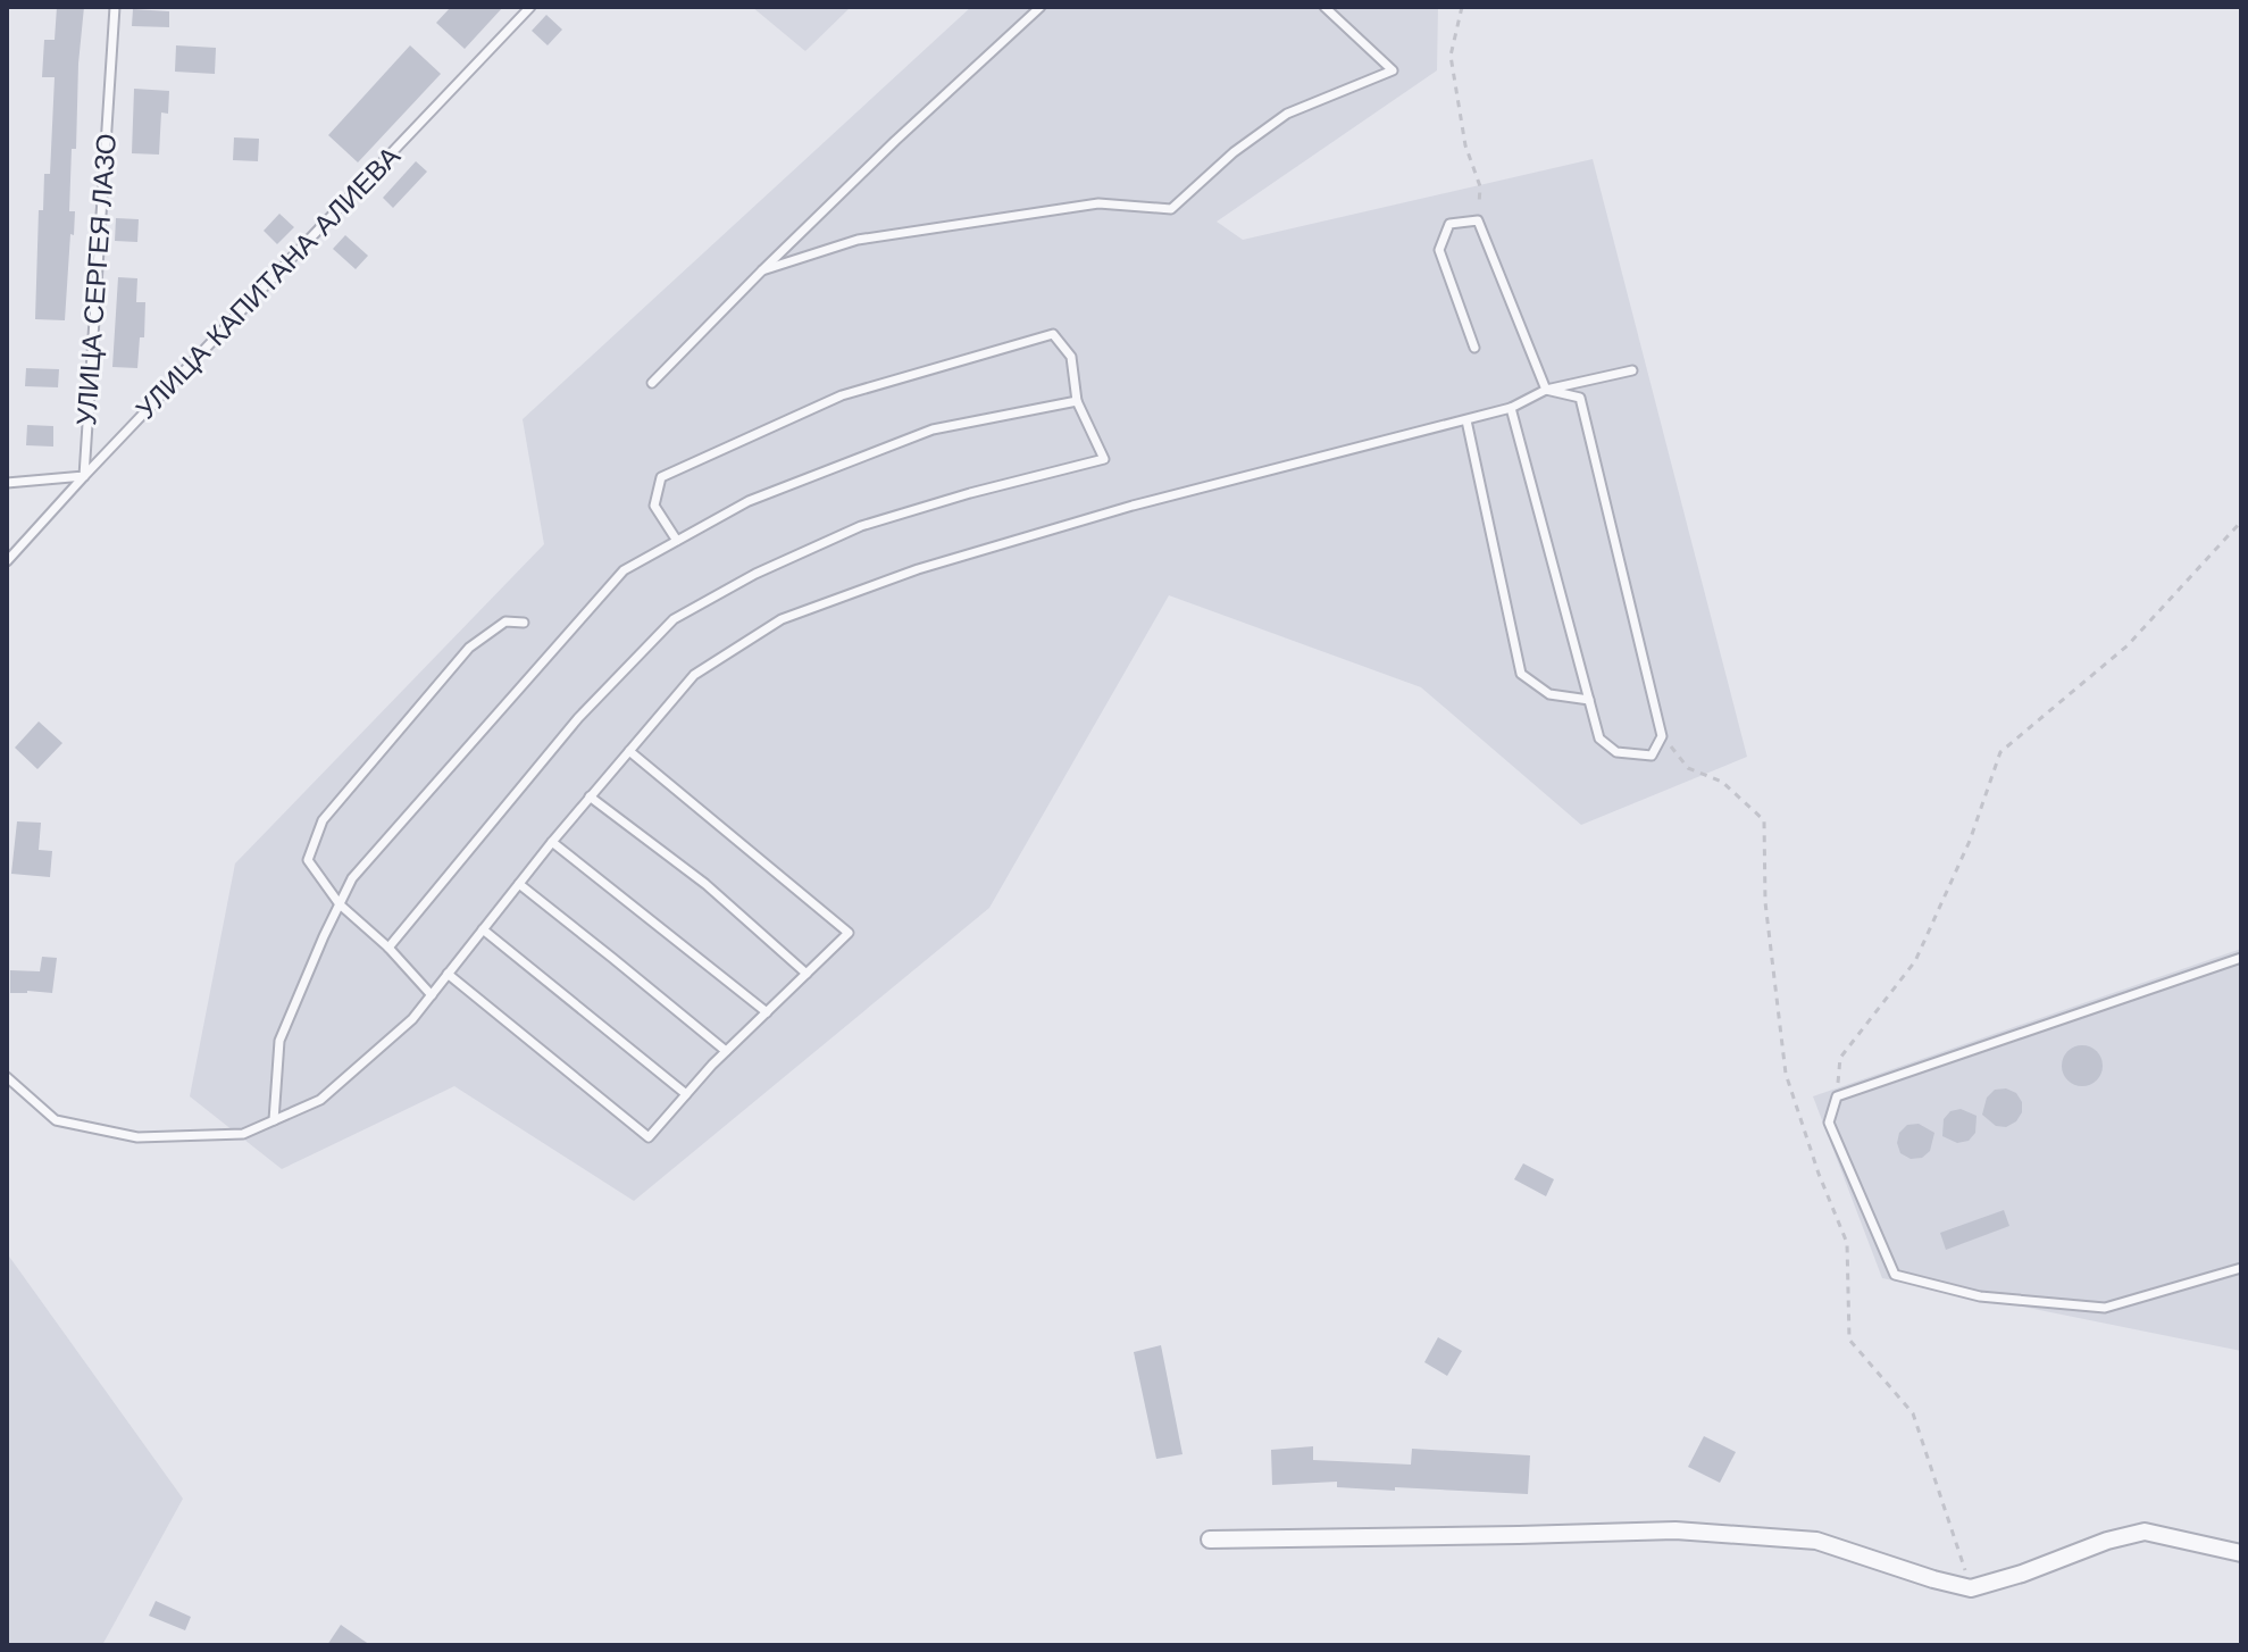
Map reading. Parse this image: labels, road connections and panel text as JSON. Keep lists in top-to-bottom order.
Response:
{
  "streets": {
    "lane": ["УЛИЦА СЕРГЕЯ ЛАЗО", "УЛИЦА КАПИТАНА АЛИЕВА"]
  },
  "crossings": [
    ["УЛИЦА СЕРГЕЯ ЛАЗО", "УЛИЦА КАПИТАНА АЛИЕВА"]
  ]
}
